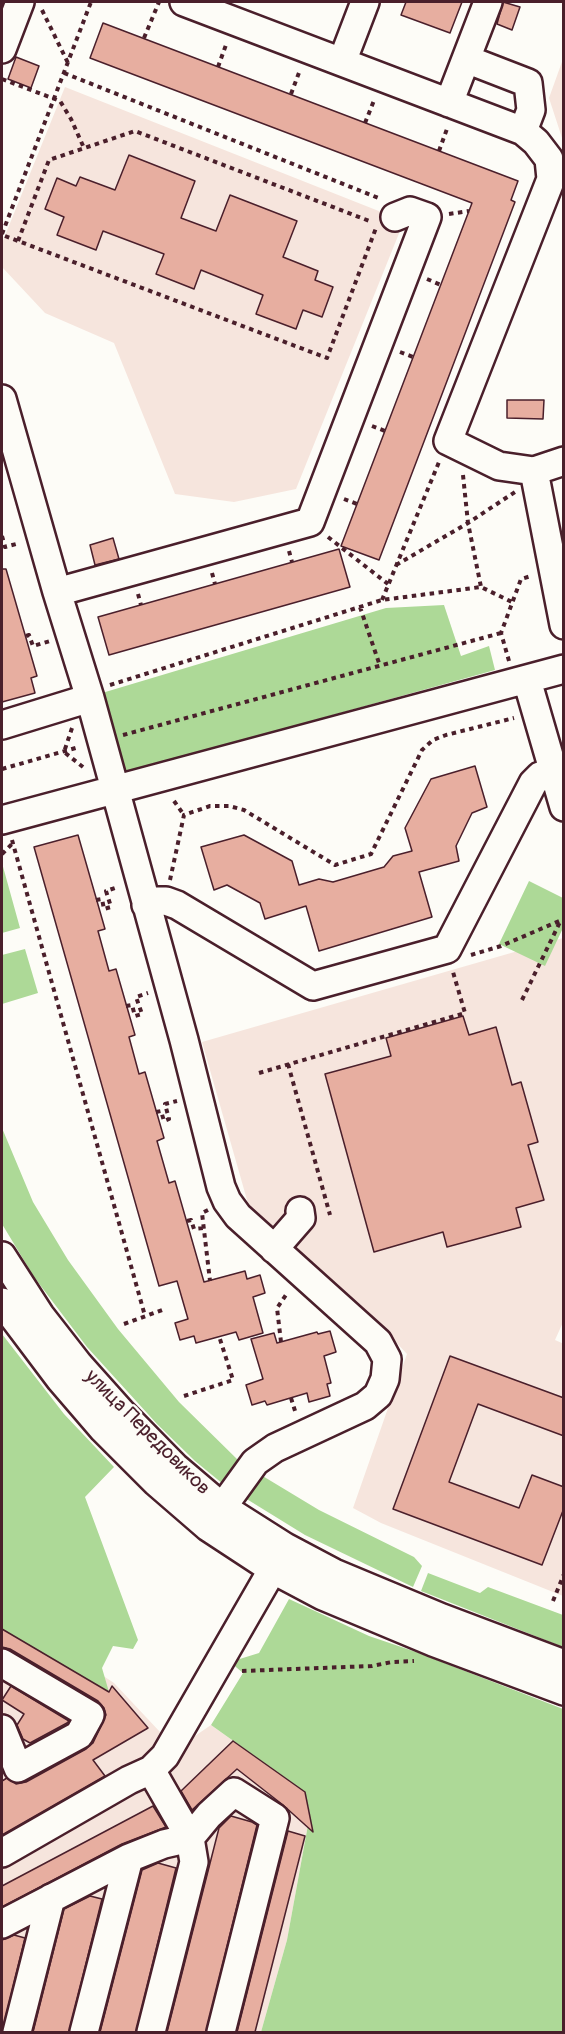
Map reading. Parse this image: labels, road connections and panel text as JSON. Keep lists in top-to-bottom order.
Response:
{
  "streets": {
    "street": ["улица Передовиков"]
  }
}
